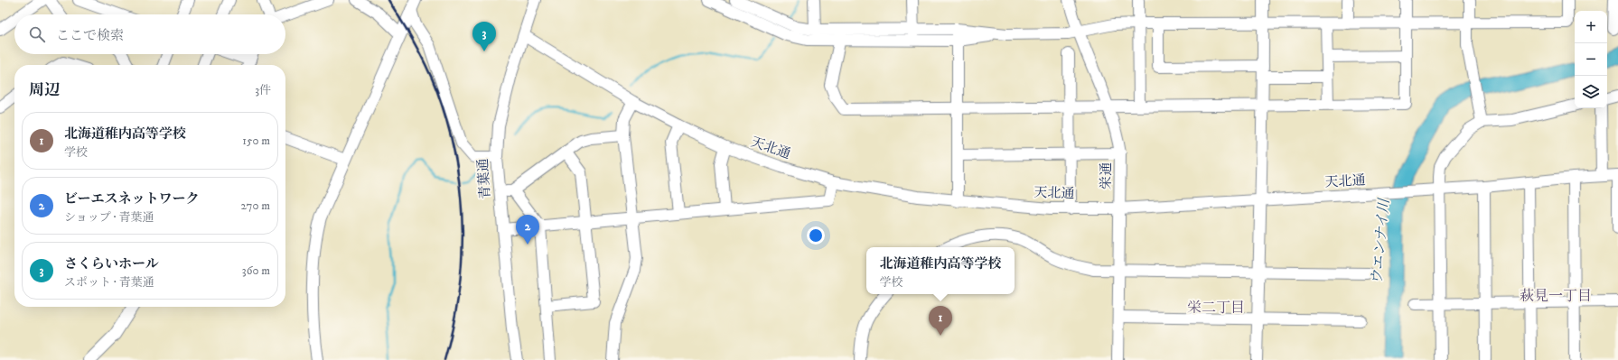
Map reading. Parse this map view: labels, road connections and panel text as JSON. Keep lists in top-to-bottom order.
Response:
{
  "streets": {
    "street": ["天北通", "栄通", "青葉通"]
  },
  "crossings": [
    ["天北通", "栄通"],
    ["天北通", "青葉通"]
  ],
  "districts": ["萩見一丁目", "栄二丁目"],
  "water": ["ウエンナイ川"],
  "page": {
    "map_buttons": ["+", "−"],
    "search": "ここで検索",
    "pins": ["3", "2", "1"],
    "heading": ["周辺", "3件"],
    "list": [
      {
        "mark": "1",
        "name": "北海道稚内高等学校",
        "note": "学校",
        "value": "150 m"
      },
      {
        "mark": "2",
        "name": "ビーエスネットワーク",
        "note": "ショップ · 青葉通",
        "value": "270 m"
      },
      {
        "mark": "3",
        "name": "さくらいホール",
        "note": "スポット · 青葉通",
        "value": "360 m"
      }
    ],
    "popup": ["北海道稚内高等学校", "学校"]
  }
}
